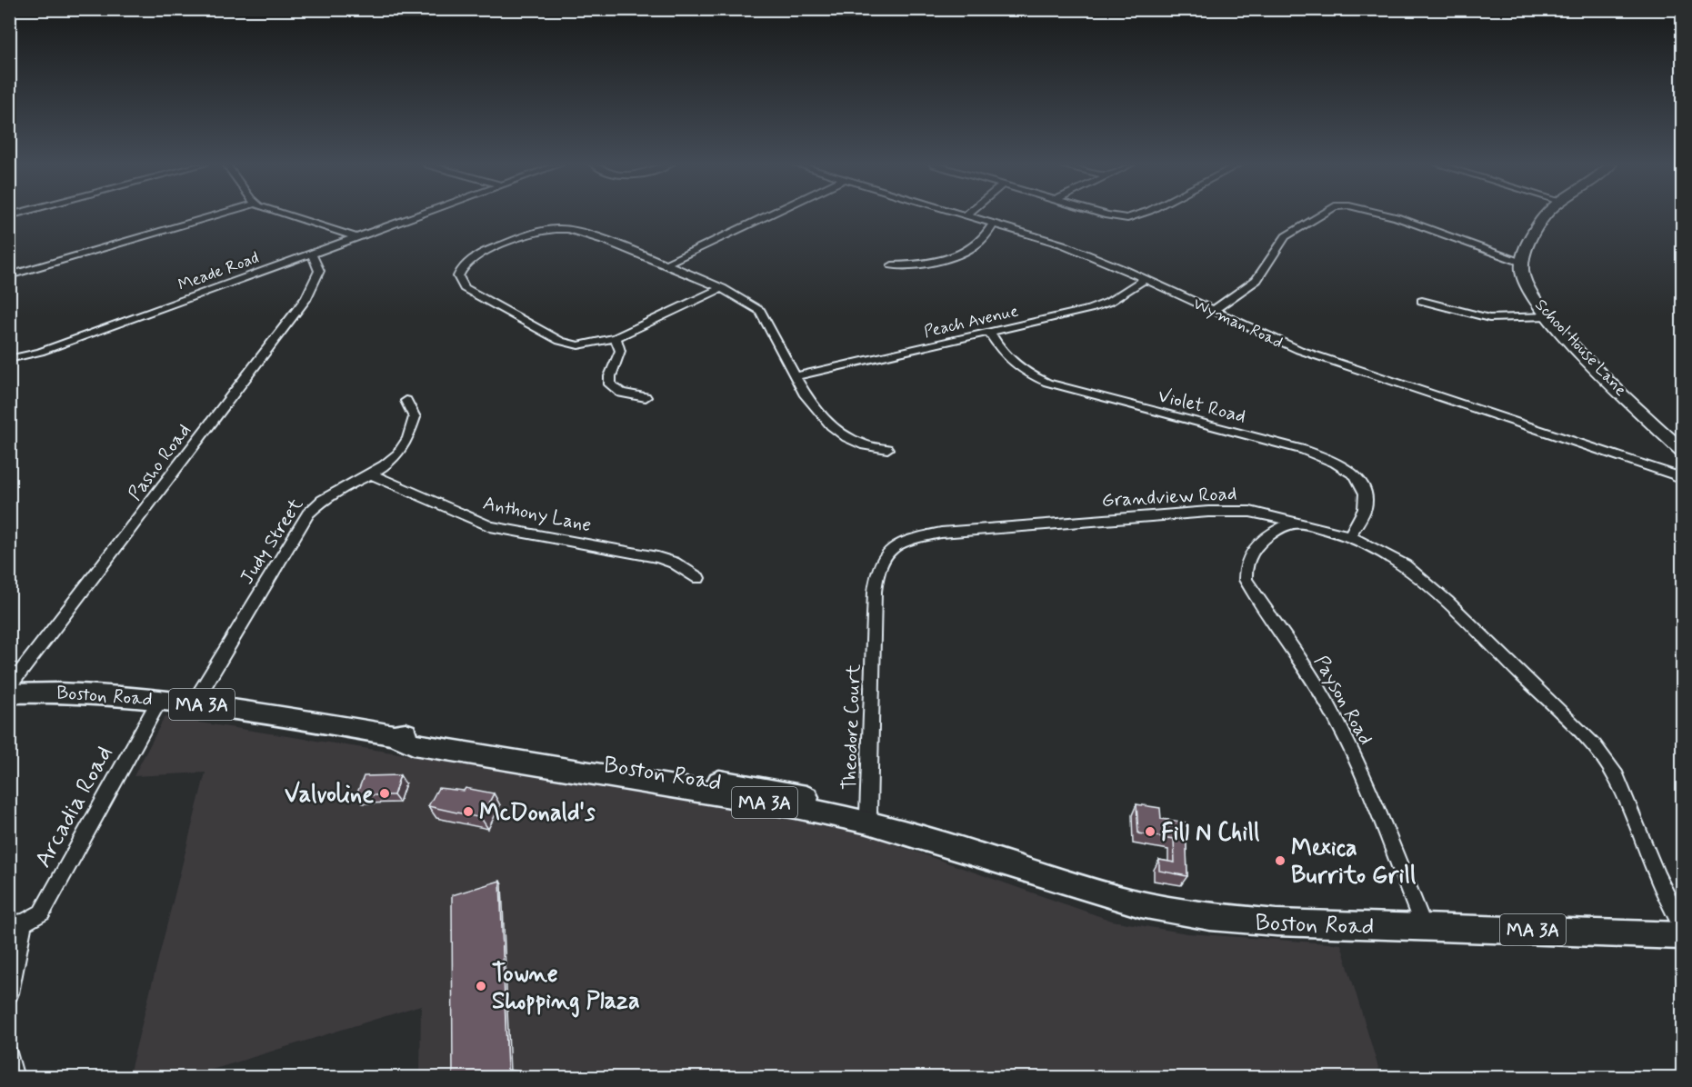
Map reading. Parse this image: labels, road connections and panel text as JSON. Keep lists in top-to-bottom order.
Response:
{
  "streets": {
    "main road": ["Boston Road", "MA 3A"],
    "street": [
      "Meade Road",
      "Peach Avenue",
      "Wyman Road",
      "School House Lane",
      "Violet Road",
      "Pasho Road",
      "Grandview Road",
      "Anthony Lane",
      "Judy Street",
      "Payson Road",
      "Theodore Court",
      "Arcadia Road"
    ]
  },
  "crossings": [
    ["Meade Road", "Pasho Road"],
    ["Peach Avenue", "Wyman Road"],
    ["Peach Avenue", "Violet Road"],
    ["Violet Road", "Grandview Road"],
    ["Grandview Road", "Payson Road"],
    ["Grandview Road", "Theodore Court"],
    ["Anthony Lane", "Judy Street"],
    ["Judy Street", "Boston Road"],
    ["Boston Road", "Payson Road"],
    ["Boston Road", "Theodore Court"],
    ["Boston Road", "Arcadia Road"]
  ],
  "places": [
    "Valvoline",
    "McDonald's",
    "Fill N Chill",
    "Mexica Burrito Grill",
    "Towne Shopping Plaza"
  ]
}
